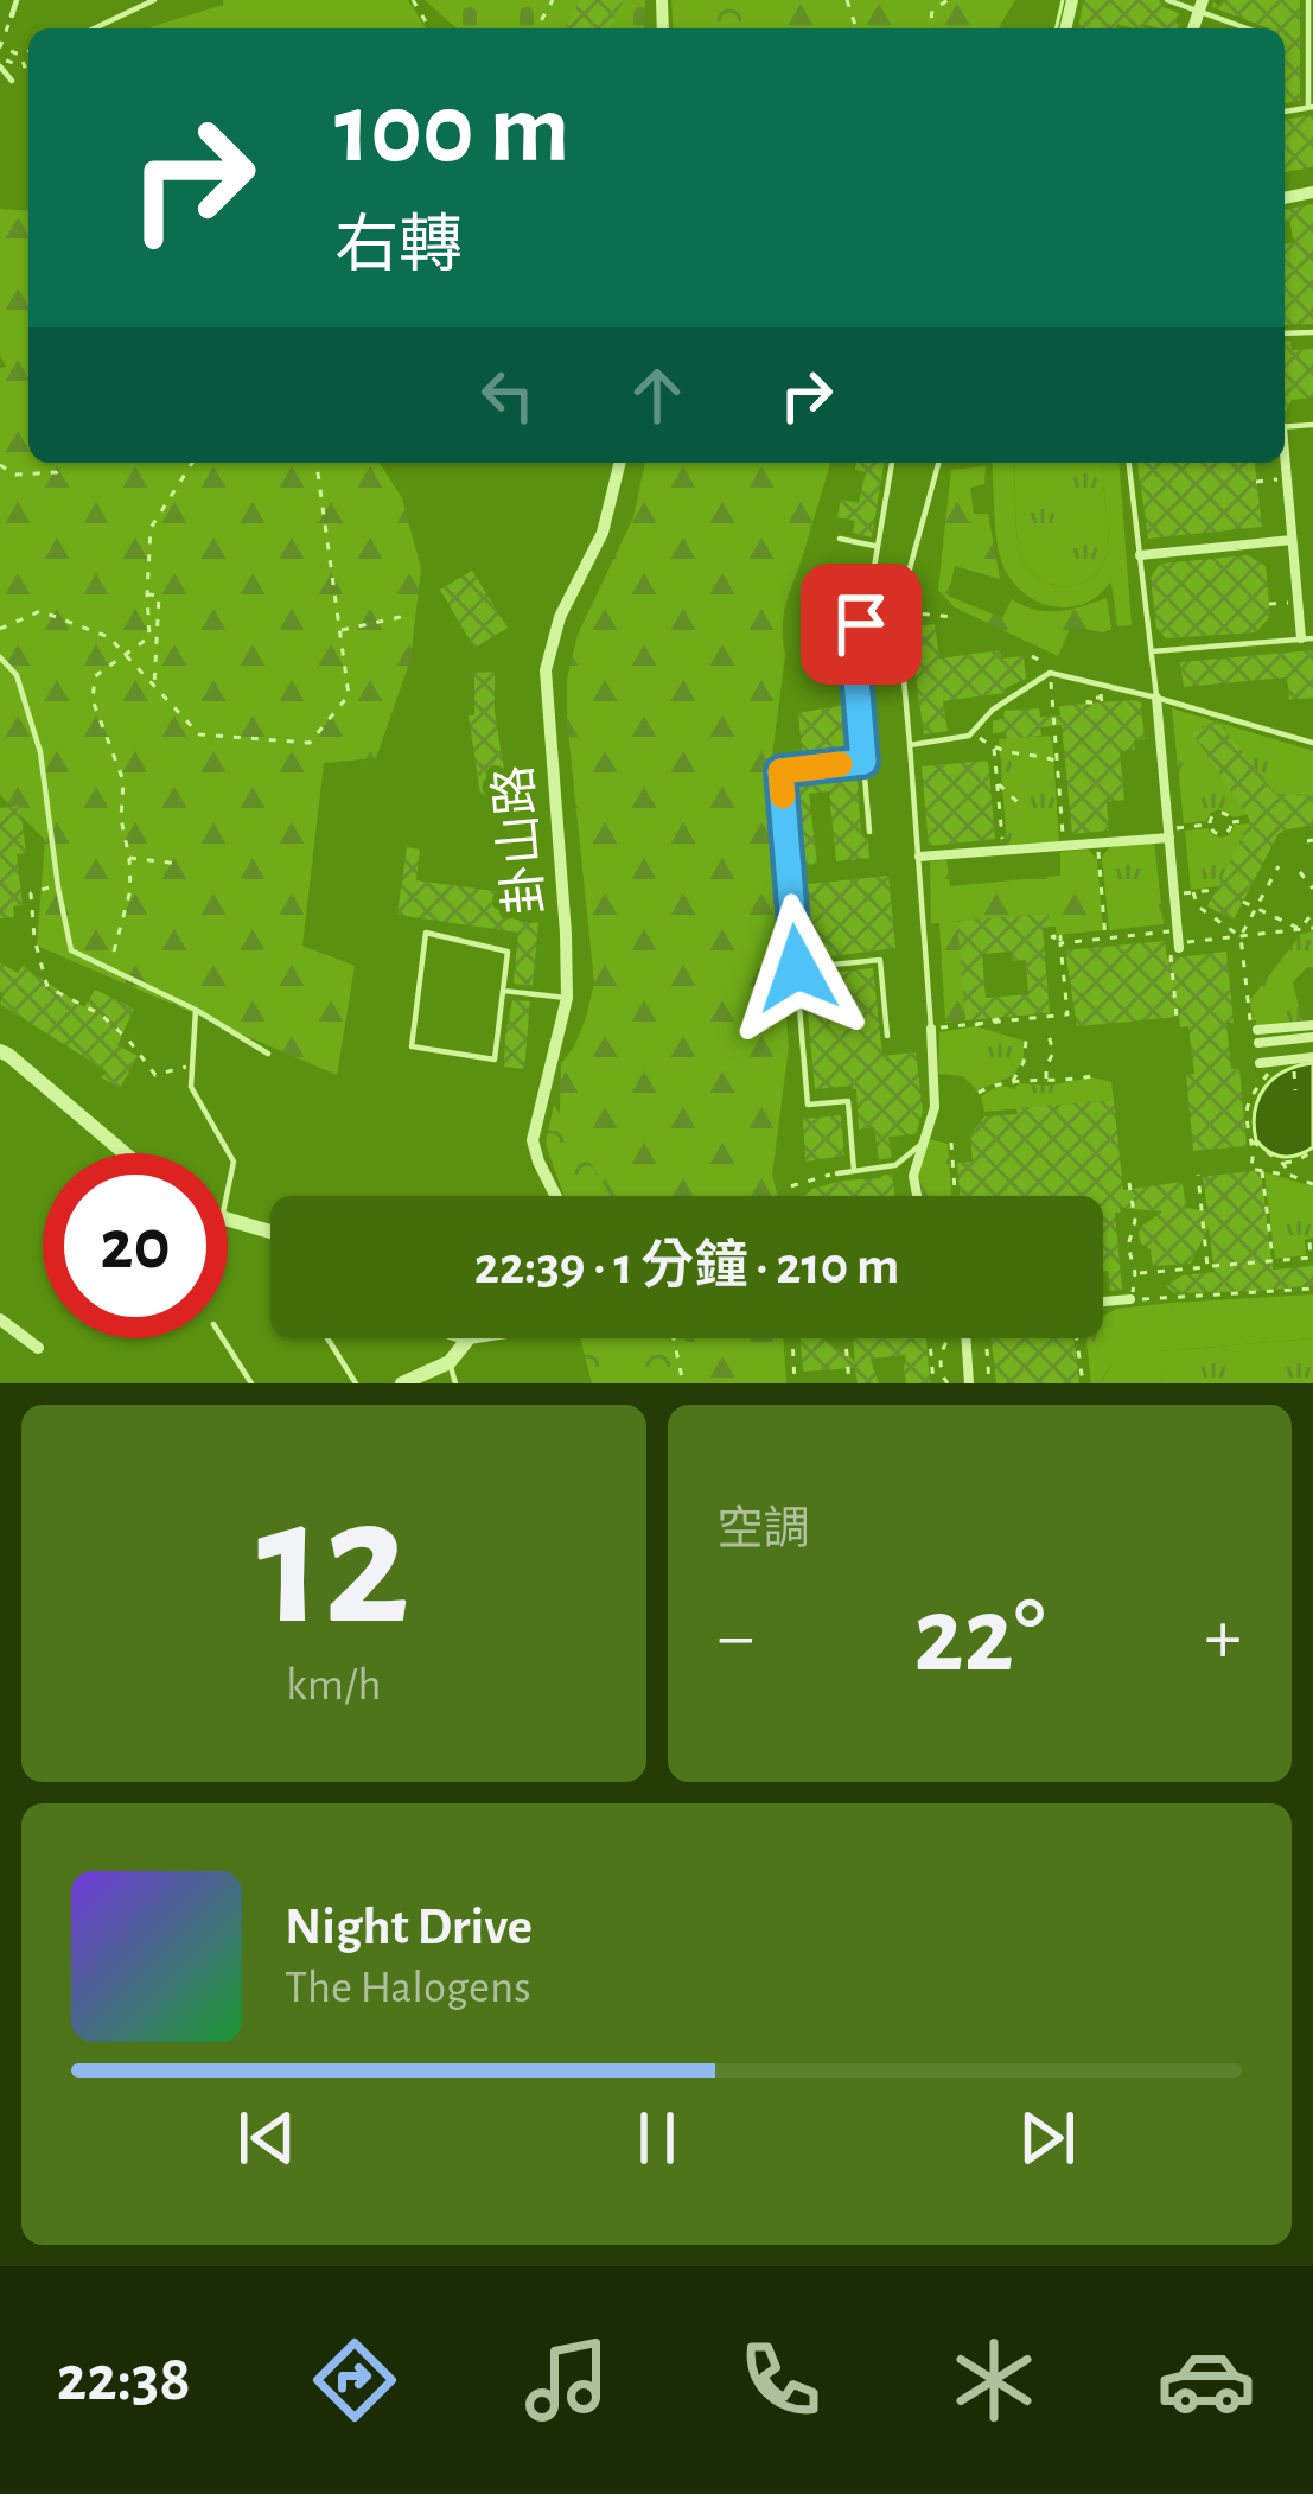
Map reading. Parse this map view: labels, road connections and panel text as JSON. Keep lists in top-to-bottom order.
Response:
{
  "streets": {
    "street": ["卦山路"]
  },
  "page": {
    "turn": ["100 m", "右轉"],
    "limit": "20",
    "trip": "22:39 · 1 分鐘 · 210 m",
    "tile": [
      ["12", "km/h"],
      "空調"
    ],
    "heat": ["−", "22°", "+"],
    "song": ["Night Drive", "The Halogens"],
    "tabs": "22:38"
  }
}
